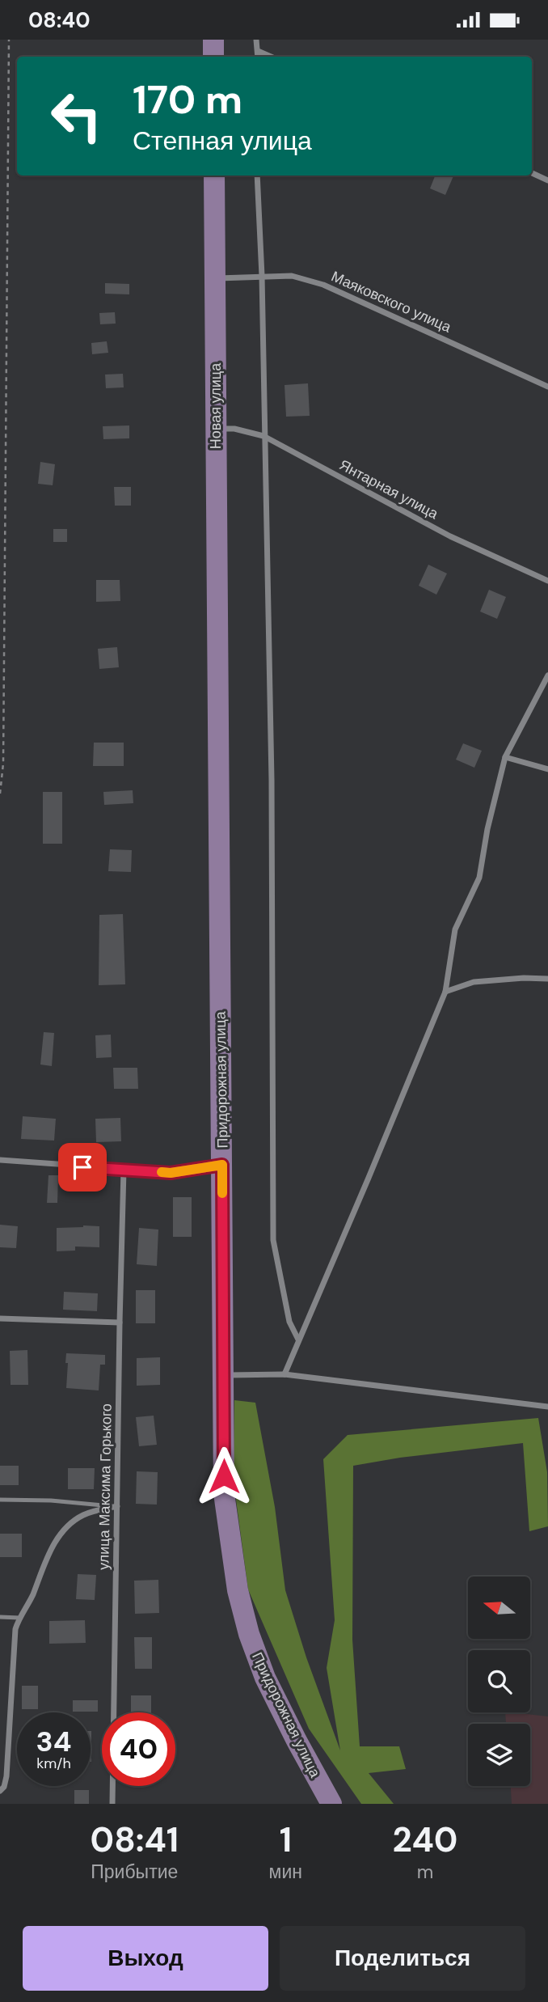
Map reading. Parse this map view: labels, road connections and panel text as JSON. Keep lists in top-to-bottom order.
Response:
{
  "streets": {
    "street": [
      "Маяковского улица",
      "Новая улица",
      "Янтарная улица",
      "Придорожная улица",
      "улица Максима Горького"
    ]
  },
  "crossings": [
    ["Маяковского улица", "Новая улица"],
    ["Новая улица", "Янтарная улица"],
    ["Новая улица", "Придорожная улица"]
  ],
  "north": "left",
  "page": {
    "status": "08:40",
    "turn": ["170 m", "Степная улица"],
    "speed": "34 km/h",
    "limit": "40",
    "eta": [
      "08:41",
      "Прибытие",
      "1",
      "мин",
      "240",
      "m"
    ],
    "buttons": ["Выход", "Поделиться"]
  }
}
